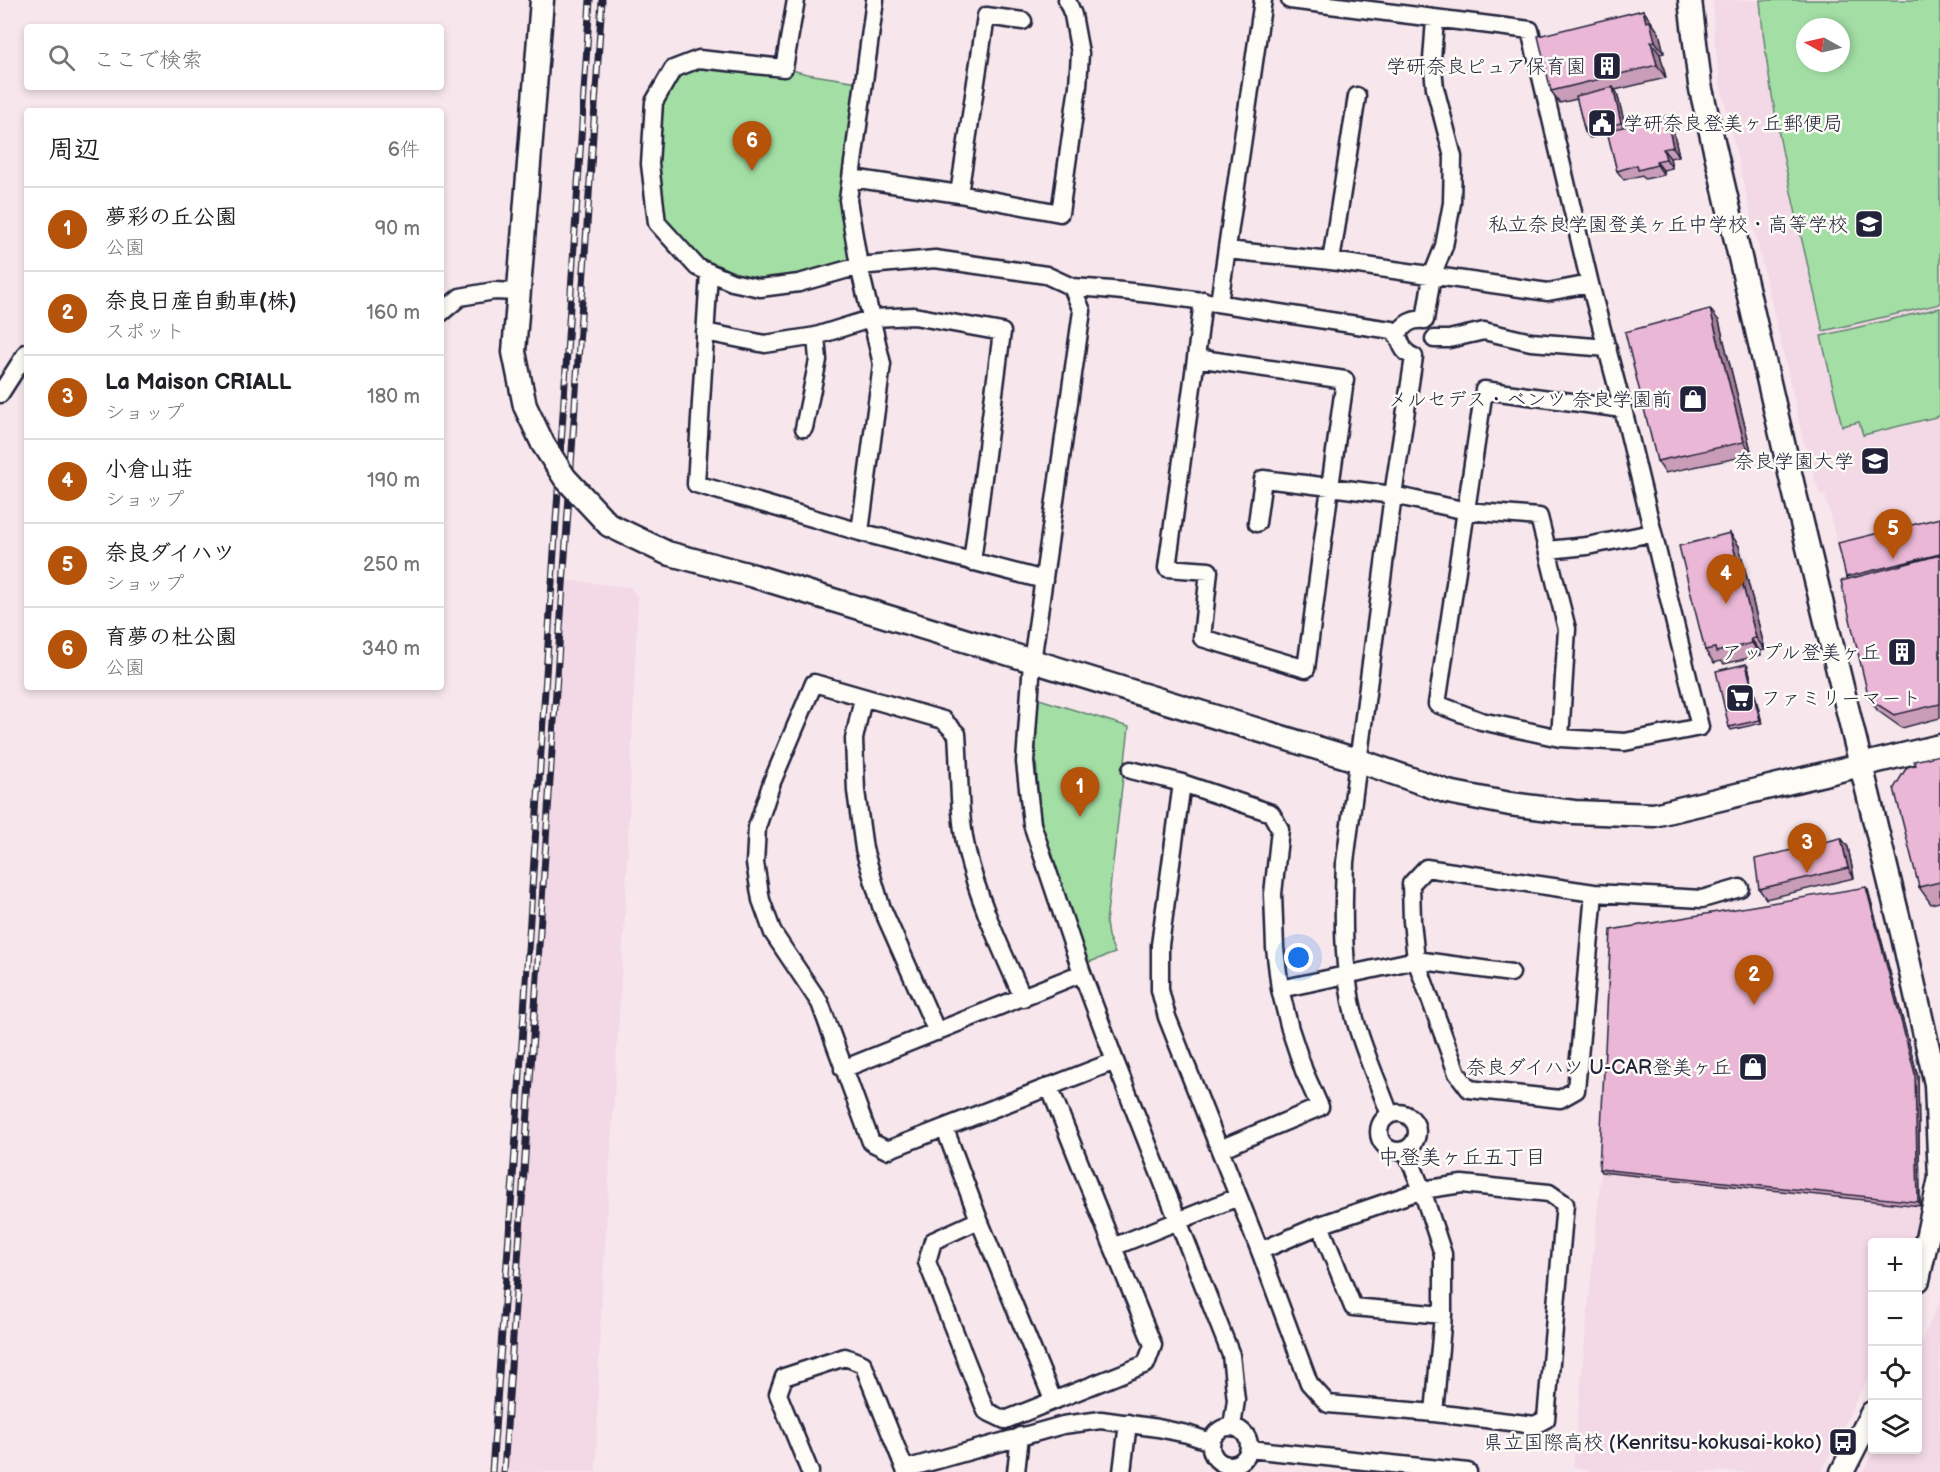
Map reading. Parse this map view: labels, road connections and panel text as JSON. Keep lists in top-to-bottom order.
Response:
{
  "districts": ["中登美ヶ丘五丁目"],
  "places": {
    "building": ["学研奈良ピュア保育園", "アップル登美ヶ丘"],
    "public building": ["学研奈良登美ヶ丘郵便局"],
    "school or university": ["私立奈良学園登美ヶ丘中学校・高等学校", "奈良学園大学"],
    "shop": ["メルセデス・ベンツ 奈良学園前", "奈良ダイハツ U-CAR登美ヶ丘"],
    "supermarket": ["ファミリーマート"],
    "bus stop": ["県立国際高校 (Kenritsu-kokusai-koko)"]
  },
  "north": "left",
  "page": {
    "search": "ここで検索",
    "heading": ["周辺", "6件"],
    "pins": [
      "6",
      "5",
      "4",
      "1",
      "3",
      "2"
    ],
    "list": [
      {
        "mark": "1",
        "name": "夢彩の丘公園",
        "note": "公園",
        "value": "90 m"
      },
      {
        "mark": "2",
        "name": "奈良日産自動車(株)",
        "note": "スポット",
        "value": "160 m"
      },
      {
        "mark": "3",
        "name": "La Maison CRIALL",
        "note": "ショップ",
        "value": "180 m"
      },
      {
        "mark": "4",
        "name": "小倉山荘",
        "note": "ショップ",
        "value": "190 m"
      },
      {
        "mark": "5",
        "name": "奈良ダイハツ",
        "note": "ショップ",
        "value": "250 m"
      },
      {
        "mark": "6",
        "name": "育夢の杜公園",
        "note": "公園",
        "value": "340 m"
      }
    ],
    "map_buttons": ["+", "−"]
  }
}
